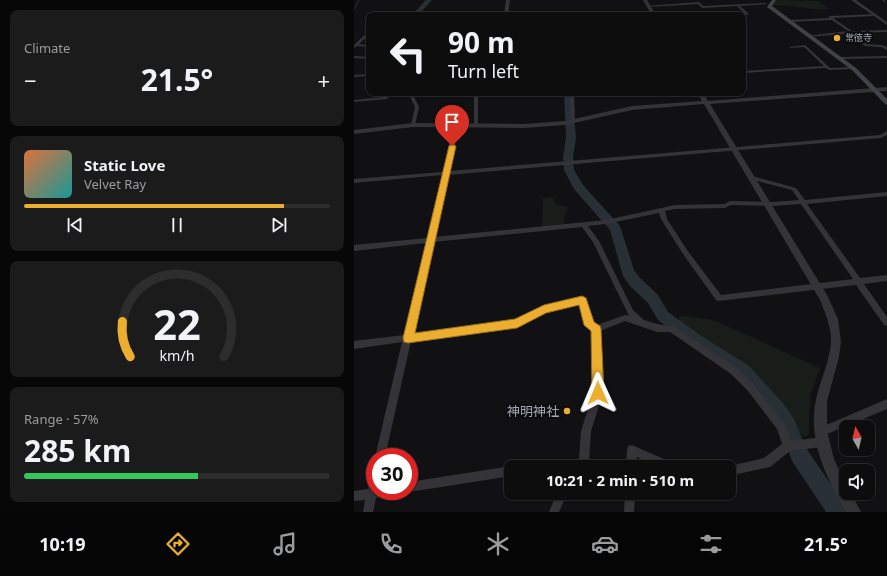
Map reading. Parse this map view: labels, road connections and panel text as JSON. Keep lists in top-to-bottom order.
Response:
{
  "places": ["常徳寺", "神明神社"],
  "north": "top",
  "page": {
    "tile": [
      "Climate",
      ["Range · 57%", "285 km"]
    ],
    "turn": ["90 m", "Turn left"],
    "heat": ["−", "21.5°", "+"],
    "song": ["Static Love", "Velvet Ray"],
    "limit": "30",
    "trip": "10:21 · 2 min · 510 m",
    "tabs": ["10:19", "21.5°"],
    "gauge": ["22", "km/h"]
  }
}
